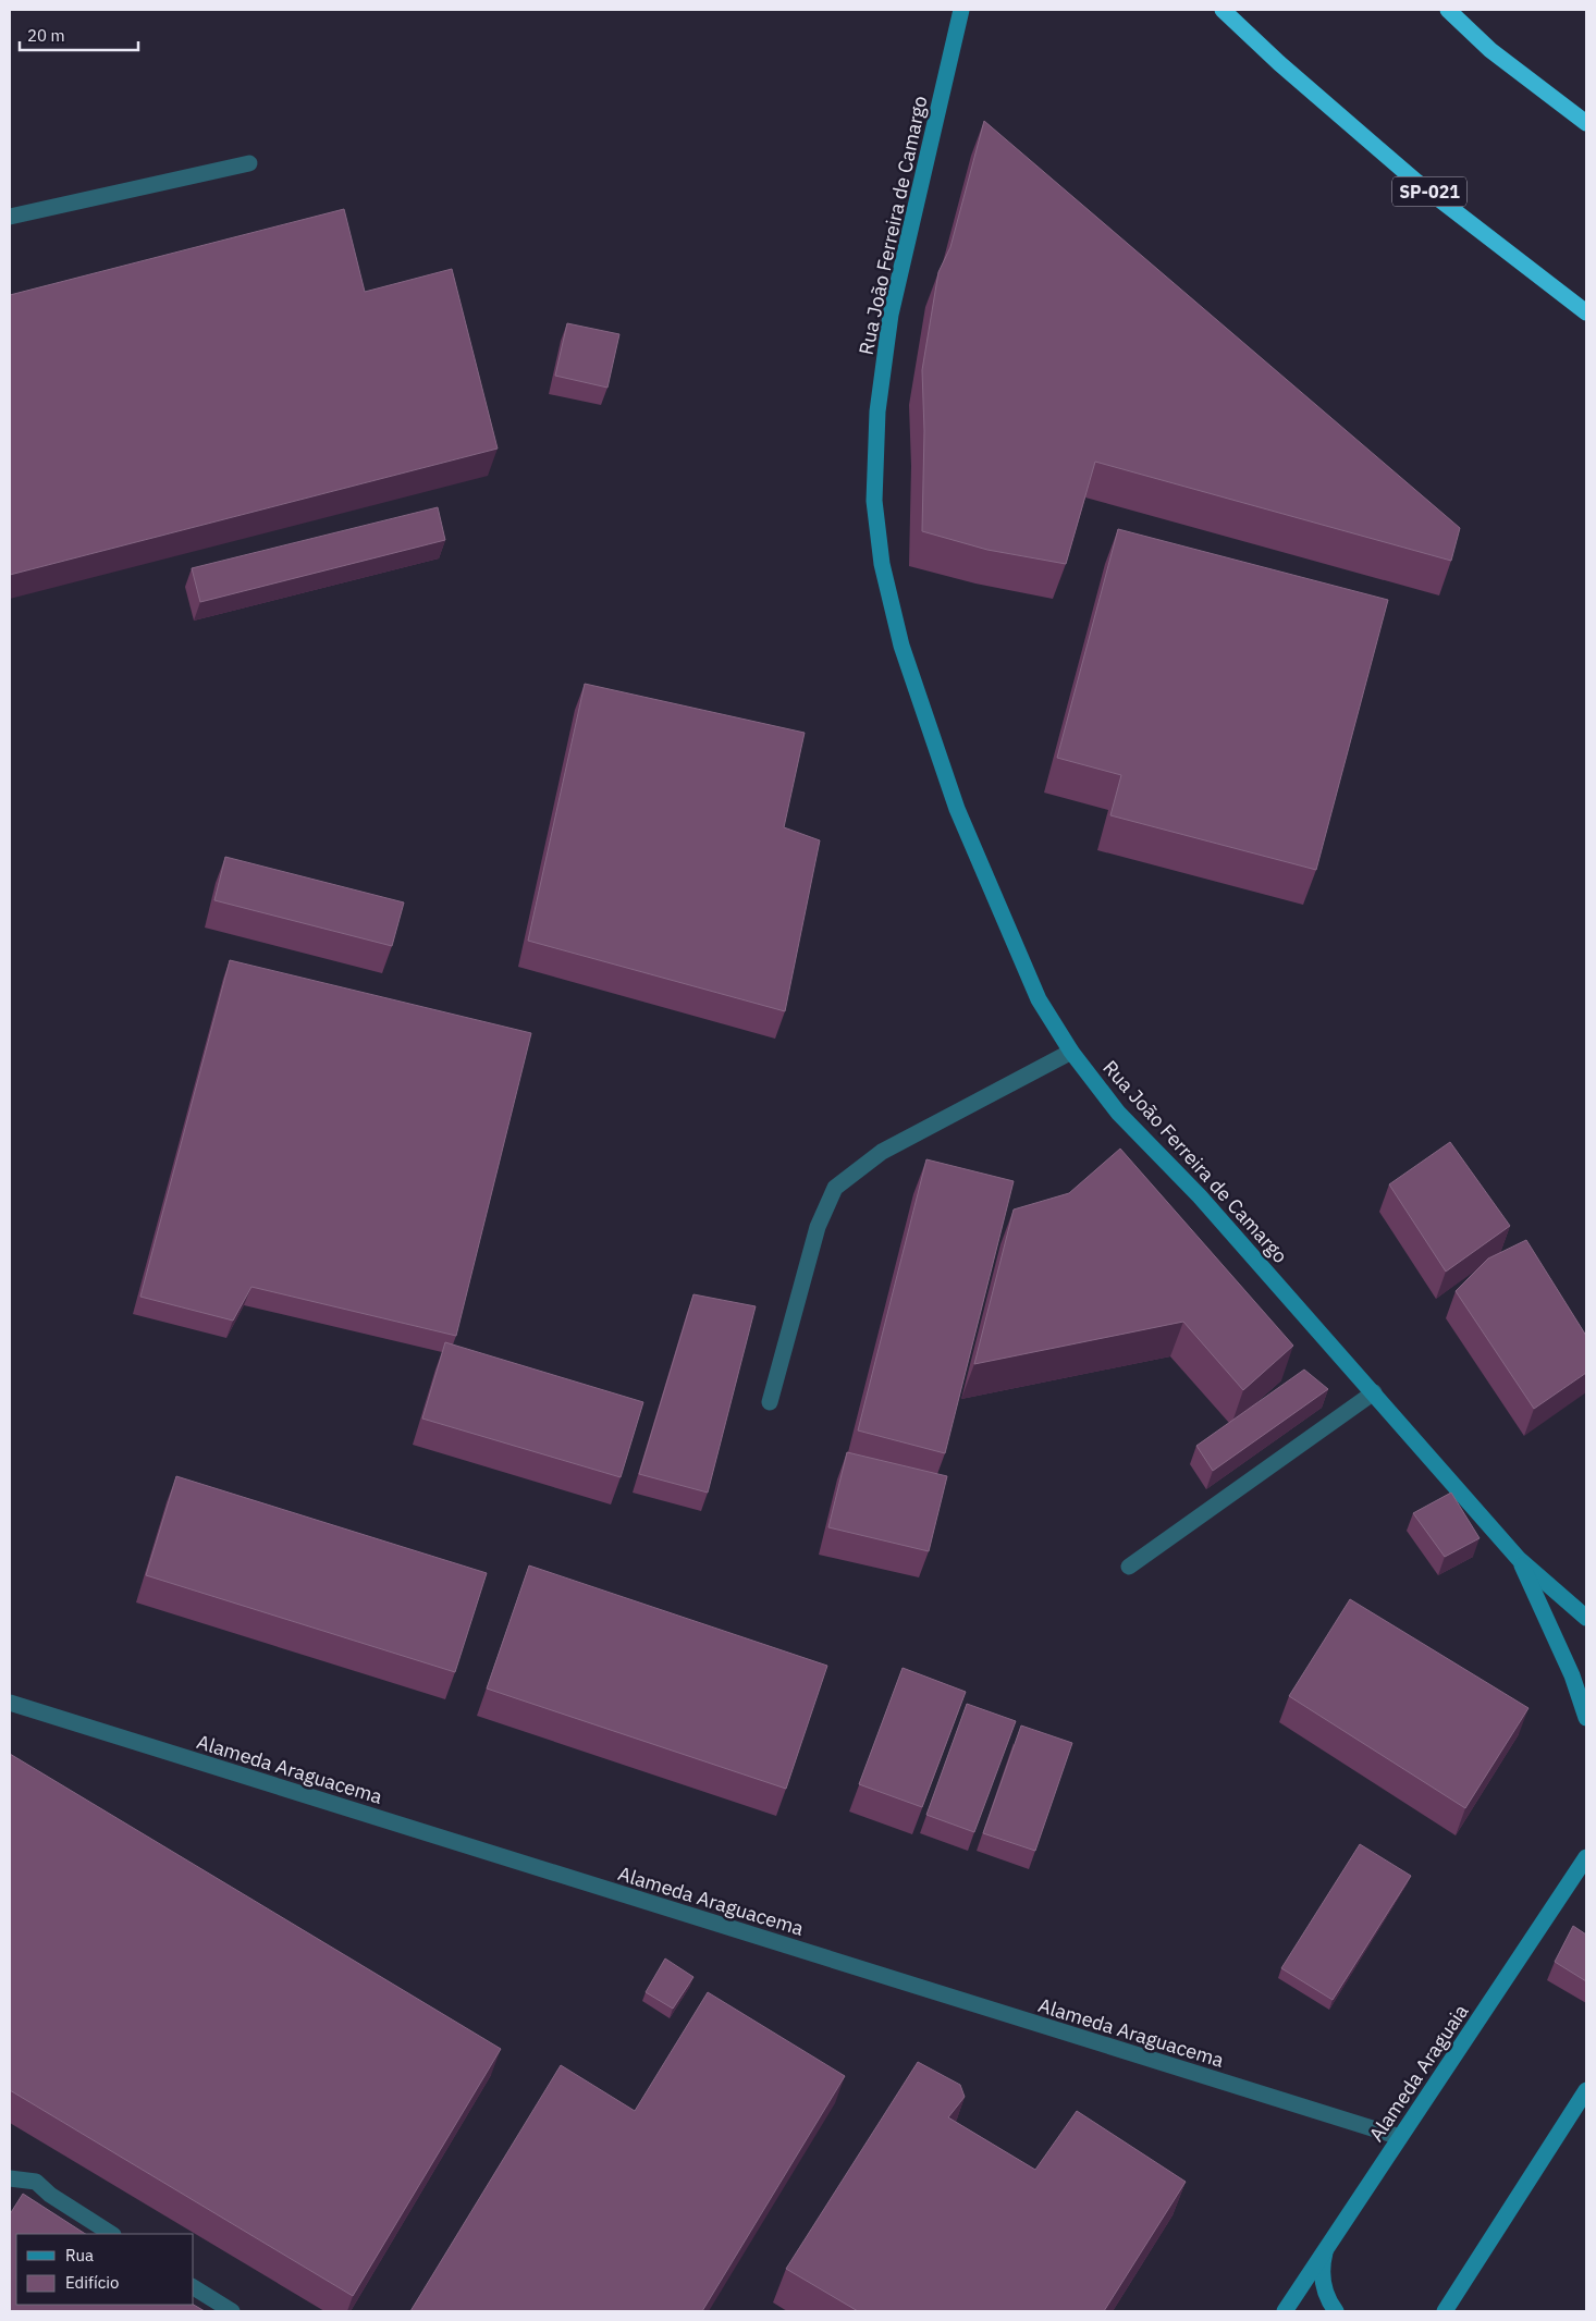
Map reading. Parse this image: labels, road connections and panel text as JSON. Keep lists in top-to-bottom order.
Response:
{
  "streets": {
    "highway": ["SP-021"],
    "street": ["Rua João Ferreira de Camargo", "Alameda Araguacema", "Alameda Araguaia"]
  },
  "crossings": [
    ["Alameda Araguacema", "Alameda Araguaia"]
  ],
  "legend": ["Rua", "Edifício"],
  "scale_bar": "20 m"
}
